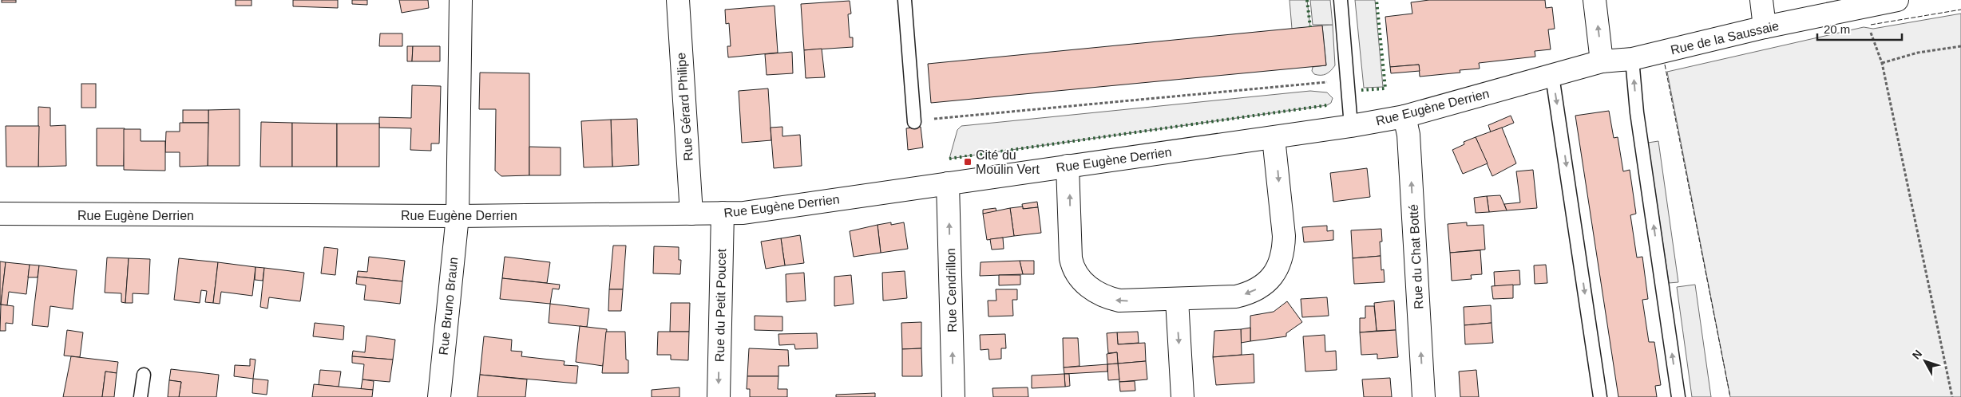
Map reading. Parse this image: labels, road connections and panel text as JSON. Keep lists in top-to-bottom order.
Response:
{
  "streets": {
    "street": [
      "Rue de la Saussaie",
      "Rue Gérard Philipe",
      "Rue Eugène Derrien",
      "Rue du Chat Botté",
      "Rue Cendrillon",
      "Rue du Petit Poucet",
      "Rue Bruno Braun"
    ]
  },
  "crossings": [
    ["Rue de la Saussaie", "Rue Eugène Derrien"],
    ["Rue Gérard Philipe", "Rue Eugène Derrien"],
    ["Rue Eugène Derrien", "Rue du Chat Botté"],
    ["Rue Eugène Derrien", "Rue Cendrillon"],
    ["Rue Eugène Derrien", "Rue du Petit Poucet"],
    ["Rue Eugène Derrien", "Rue Bruno Braun"]
  ],
  "one_way": ["Rue du Chat Botté", "Rue Cendrillon", "Rue du Petit Poucet"],
  "places": {
    "transit": ["Cité du Moulin Vert"]
  },
  "scale_bar": "20 m",
  "north": "top left"
}
